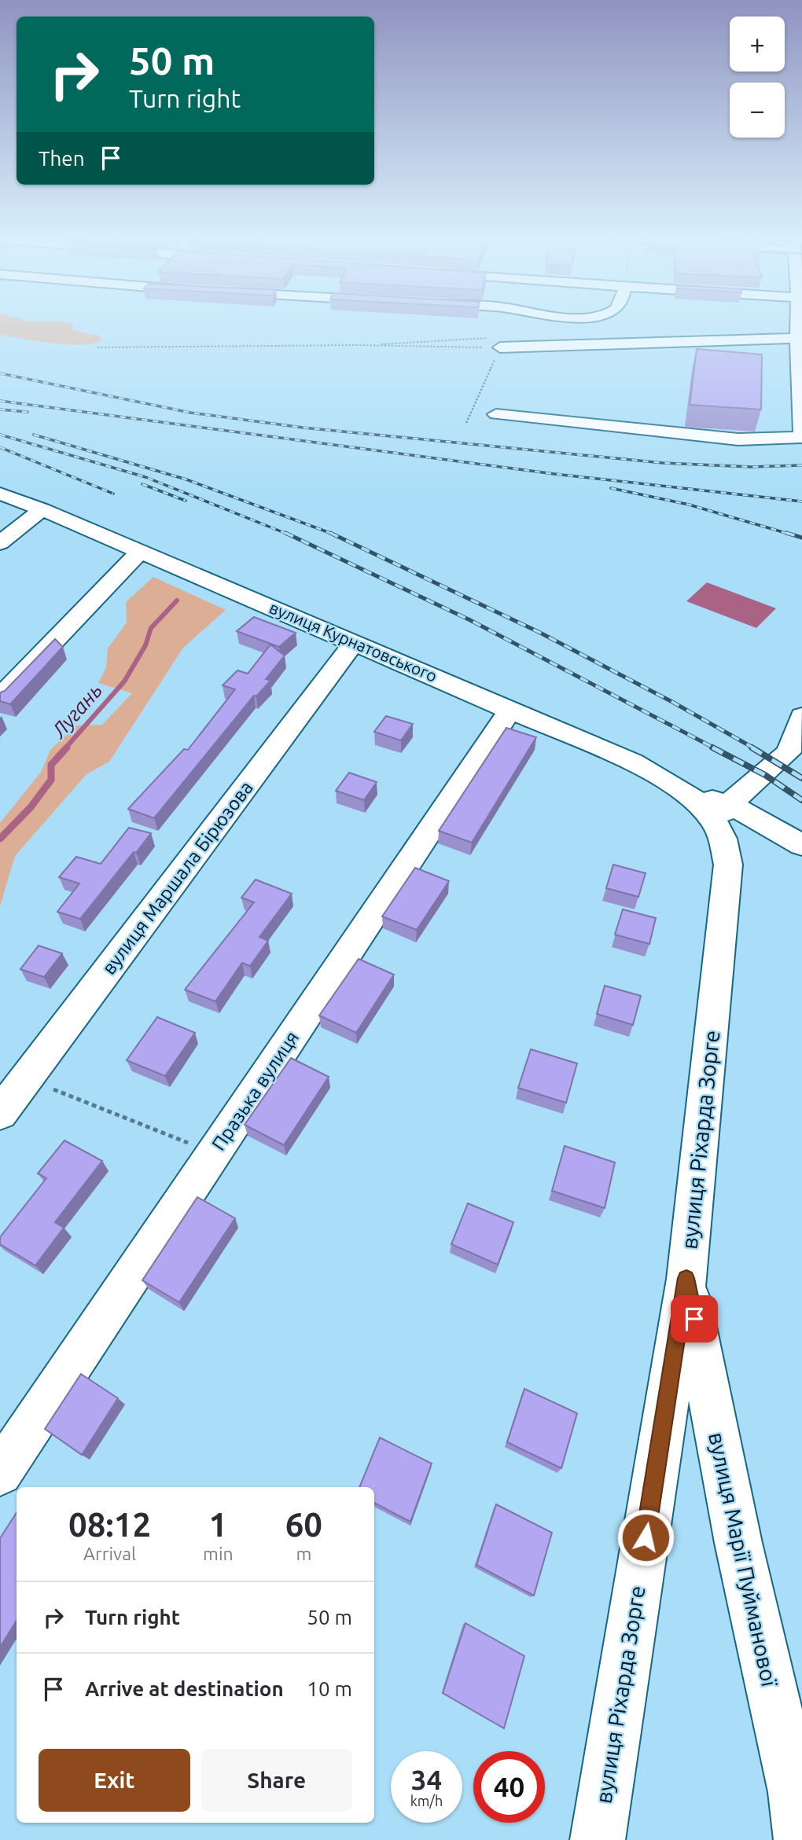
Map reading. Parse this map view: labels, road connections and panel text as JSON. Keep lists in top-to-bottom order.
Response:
{
  "streets": {
    "street": [
      "вулиця Курнатовського",
      "вулиця Маршала Бірюзова",
      "Празька вулиця",
      "вулиця Ріхарда Зорге",
      "вулиця Марії Пуйманової"
    ]
  },
  "crossings": [
    ["вулиця Курнатовського", "вулиця Маршала Бірюзова"],
    ["вулиця Курнатовського", "Празька вулиця"],
    ["вулиця Курнатовського", "вулиця Ріхарда Зорге"],
    ["вулиця Ріхарда Зорге", "вулиця Марії Пуйманової"]
  ],
  "water": ["Лугань"],
  "page": {
    "map_buttons": ["+", "−"],
    "turn": ["50 m", "Turn right"],
    "then": "Then",
    "eta": [
      "08:12",
      "Arrival",
      "1",
      "min",
      "60",
      "m"
    ],
    "list": [
      {
        "name": "Turn right",
        "value": "50 m"
      },
      {
        "name": "Arrive at destination",
        "value": "10 m"
      }
    ],
    "buttons": ["Exit", "Share"],
    "speed": "34 km/h",
    "limit": "40"
  }
}
